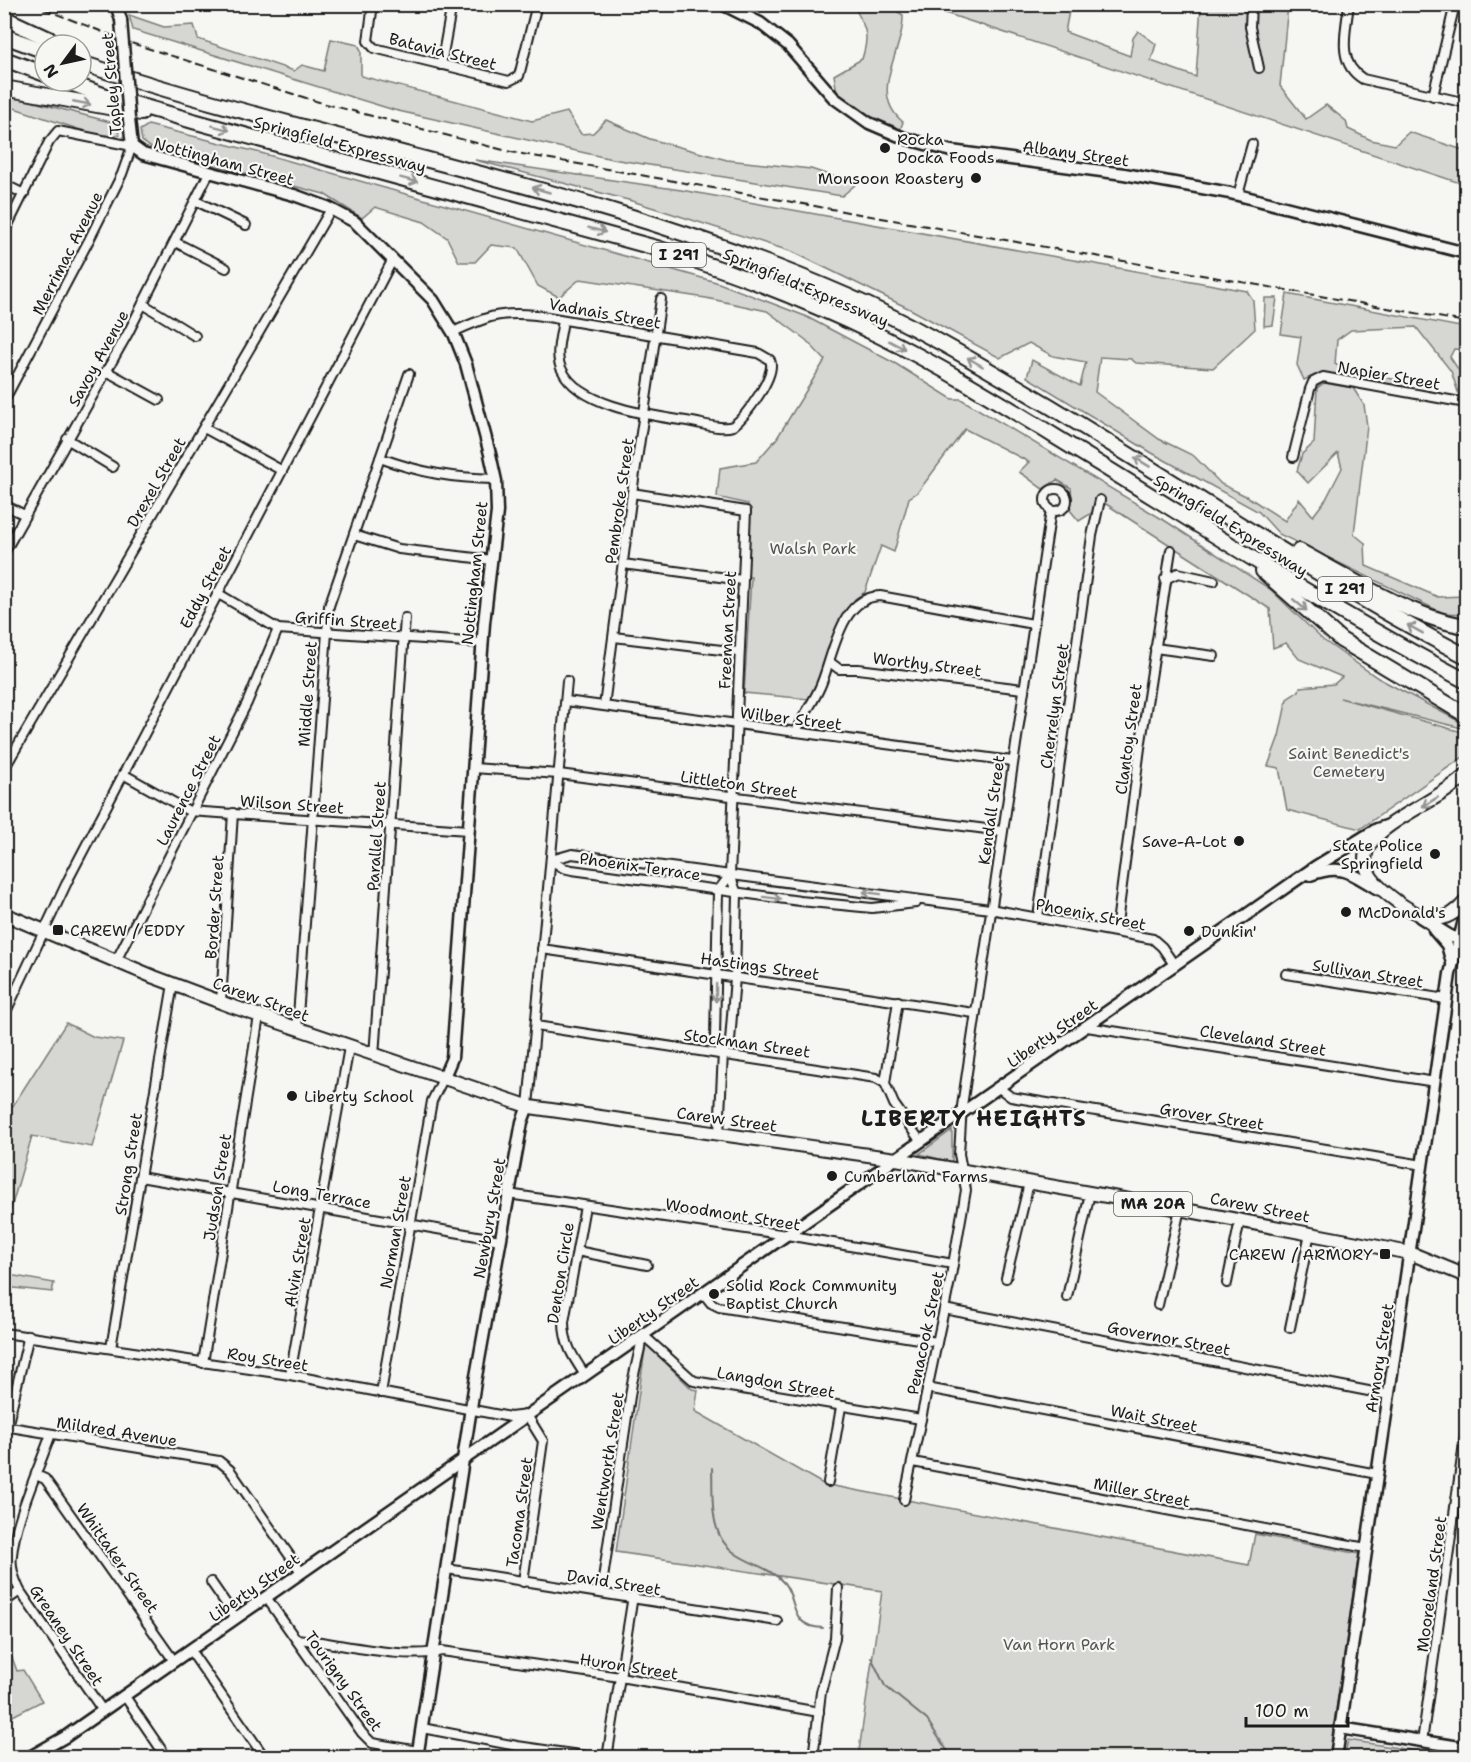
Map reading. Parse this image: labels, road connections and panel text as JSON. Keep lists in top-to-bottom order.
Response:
{
  "streets": {
    "highway": ["Springfield Expressway", "I 291"],
    "main road": [
      "Tapley Street",
      "Albany Street",
      "Nottingham Street",
      "Carew Street",
      "Liberty Street",
      "MA 20A",
      "Newbury Street",
      "Armory Street"
    ],
    "street": [
      "Batavia Street",
      "Merrimac Avenue",
      "Vadnais Street",
      "Savoy Avenue",
      "Napier Street",
      "Drexel Street",
      "Pembroke Street",
      "Eddy Street",
      "Griffin Street",
      "Freeman Street",
      "Worthy Street",
      "Middle Street",
      "Cherrelyn Street",
      "Wilber Street",
      "Clantoy Street",
      "Littleton Street",
      "Laurence Street",
      "Wilson Street",
      "Kendall Street",
      "Parallel Street",
      "Phoenix Terrace",
      "Border Street",
      "Phoenix Street",
      "Hastings Street",
      "Sullivan Street",
      "Cleveland Street",
      "Stockman Street",
      "Grover Street",
      "Strong Street",
      "Judson Street",
      "Long Terrace",
      "Woodmont Street",
      "Norman Street",
      "Alvin Street",
      "Denton Circle",
      "Penacook Street",
      "Governor Street",
      "Roy Street",
      "Langdon Street",
      "Wait Street",
      "Mildred Avenue",
      "Wentworth Street",
      "Miller Street",
      "Tacoma Street",
      "Whittaker Street",
      "David Street",
      "Mooreland Street",
      "Greaney Street",
      "Huron Street",
      "Tourigny Street"
    ]
  },
  "crossings": [
    ["Tapley Street", "Nottingham Street"],
    ["Tapley Street", "Merrimac Avenue"],
    ["Nottingham Street", "Merrimac Avenue"],
    ["Nottingham Street", "Vadnais Street"],
    ["Nottingham Street", "Savoy Avenue"],
    ["Nottingham Street", "Drexel Street"],
    ["Nottingham Street", "Eddy Street"],
    ["Nottingham Street", "Griffin Street"],
    ["Nottingham Street", "Littleton Street"],
    ["Nottingham Street", "Wilson Street"],
    ["Nottingham Street", "Carew Street"],
    ["Nottingham Street", "Norman Street"],
    ["Vadnais Street", "Pembroke Street"],
    ["Pembroke Street", "Freeman Street"],
    ["Pembroke Street", "Wilber Street"],
    ["Eddy Street", "Griffin Street"],
    ["Eddy Street", "Wilson Street"],
    ["Eddy Street", "Carew Street"],
    ["Griffin Street", "Middle Street"],
    ["Griffin Street", "Laurence Street"],
    ["Griffin Street", "Parallel Street"],
    ["Freeman Street", "Wilber Street"],
    ["Freeman Street", "Littleton Street"],
    ["Freeman Street", "Phoenix Terrace"],
    ["Worthy Street", "Kendall Street"],
    ["Middle Street", "Wilson Street"],
    ["Middle Street", "Carew Street"],
    ["Cherrelyn Street", "Phoenix Street"],
    ["Wilber Street", "Kendall Street"],
    ["Wilber Street", "Newbury Street"],
    ["Clantoy Street", "Phoenix Street"],
    ["Littleton Street", "Kendall Street"],
    ["Littleton Street", "Newbury Street"],
    ["Laurence Street", "Wilson Street"],
    ["Laurence Street", "Carew Street"],
    ["Wilson Street", "Parallel Street"],
    ["Wilson Street", "Border Street"],
    ["Kendall Street", "Phoenix Terrace"],
    ["Kendall Street", "Phoenix Street"],
    ["Kendall Street", "Hastings Street"],
    ["Kendall Street", "Liberty Street"],
    ["Kendall Street", "Penacook Street"],
    ["Parallel Street", "Carew Street"],
    ["Phoenix Terrace", "Phoenix Street"],
    ["Phoenix Terrace", "Newbury Street"],
    ["Border Street", "Carew Street"],
    ["Phoenix Street", "Liberty Street"],
    ["Hastings Street", "Newbury Street"],
    ["Sullivan Street", "Armory Street"],
    ["Carew Street", "Liberty Street"],
    ["Carew Street", "Strong Street"],
    ["Carew Street", "Judson Street"],
    ["Carew Street", "Newbury Street"],
    ["Carew Street", "Norman Street"],
    ["Carew Street", "Alvin Street"],
    ["Carew Street", "Penacook Street"],
    ["Carew Street", "Armory Street"],
    ["Liberty Street", "Cleveland Street"],
    ["Liberty Street", "Grover Street"],
    ["Liberty Street", "Woodmont Street"],
    ["Liberty Street", "Newbury Street"],
    ["Liberty Street", "Denton Circle"],
    ["Liberty Street", "Penacook Street"],
    ["Liberty Street", "Roy Street"],
    ["Liberty Street", "Langdon Street"],
    ["Liberty Street", "Mildred Avenue"],
    ["Liberty Street", "Wentworth Street"],
    ["Liberty Street", "Tacoma Street"],
    ["Liberty Street", "Whittaker Street"],
    ["Liberty Street", "Greaney Street"],
    ["Liberty Street", "Tourigny Street"],
    ["Cleveland Street", "Armory Street"],
    ["Stockman Street", "Newbury Street"],
    ["Grover Street", "Armory Street"],
    ["Strong Street", "Long Terrace"],
    ["Strong Street", "Roy Street"],
    ["Judson Street", "Long Terrace"],
    ["Judson Street", "Roy Street"],
    ["Long Terrace", "Newbury Street"],
    ["Long Terrace", "Norman Street"],
    ["Long Terrace", "Alvin Street"],
    ["Woodmont Street", "Newbury Street"],
    ["Woodmont Street", "Denton Circle"],
    ["Woodmont Street", "Penacook Street"],
    ["Newbury Street", "Roy Street"],
    ["Newbury Street", "David Street"],
    ["Newbury Street", "Huron Street"],
    ["Newbury Street", "Tourigny Street"],
    ["Norman Street", "Roy Street"],
    ["Alvin Street", "Roy Street"],
    ["Penacook Street", "Governor Street"],
    ["Penacook Street", "Langdon Street"],
    ["Penacook Street", "Wait Street"],
    ["Penacook Street", "Miller Street"],
    ["Governor Street", "Armory Street"],
    ["Armory Street", "Wait Street"],
    ["Armory Street", "Miller Street"],
    ["Roy Street", "Tacoma Street"],
    ["Langdon Street", "Wentworth Street"],
    ["Mildred Avenue", "Greaney Street"],
    ["Wentworth Street", "David Street"],
    ["Tacoma Street", "David Street"],
    ["Whittaker Street", "Greaney Street"],
    ["Huron Street", "Tourigny Street"]
  ],
  "districts": ["LIBERTY HEIGHTS"],
  "parks": ["Walsh Park", "Saint Benedict's Cemetery", "Van Horn Park"],
  "places": {
    "other": [
      "Rocka Docka Foods",
      "Monsoon Roastery",
      "Save-A-Lot",
      "State Police Springfield",
      "McDonald's",
      "Dunkin'",
      "Liberty School",
      "Cumberland Farms",
      "Solid Rock Community Baptist Church"
    ],
    "transit": ["CAREW / EDDY", "CAREW / ARMORY"]
  },
  "scale_bar": "100 m",
  "north": "bottom left"
}
